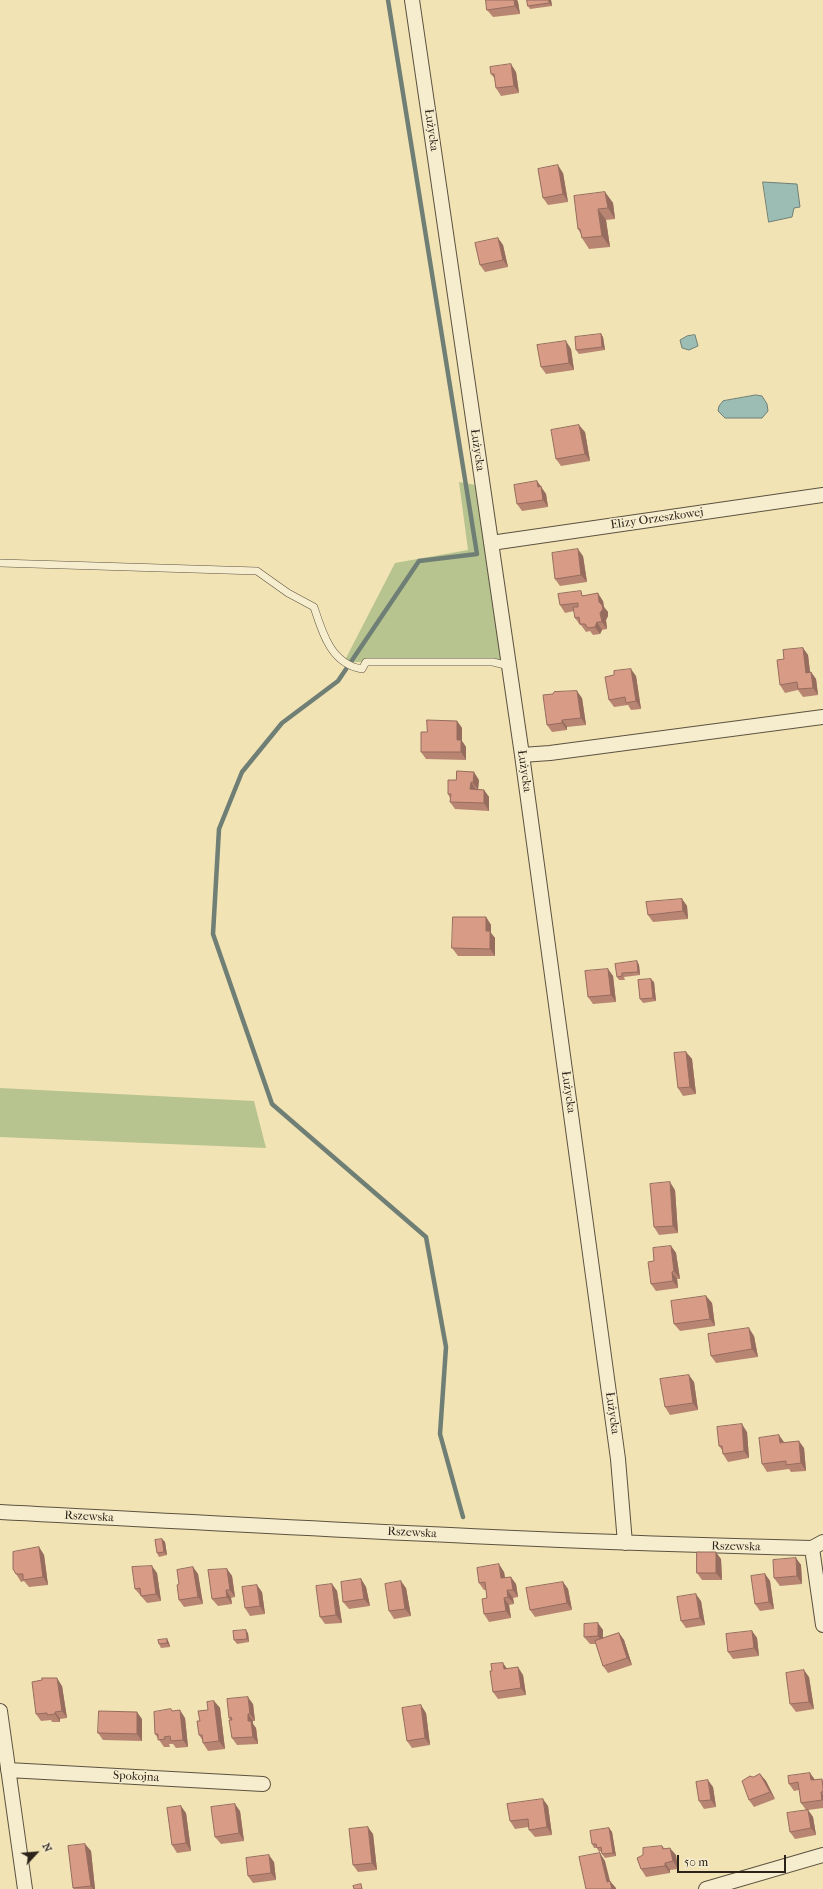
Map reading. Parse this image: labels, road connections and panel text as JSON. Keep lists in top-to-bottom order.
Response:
{
  "streets": {
    "street": [
      "Łużycka",
      "Elizy Orzeszkowej",
      "Rszewska",
      "Spokojna"
    ]
  },
  "crossings": [
    ["Łużycka", "Elizy Orzeszkowej"],
    ["Łużycka", "Rszewska"]
  ],
  "scale_bar": "50 m",
  "north": "top right"
}
